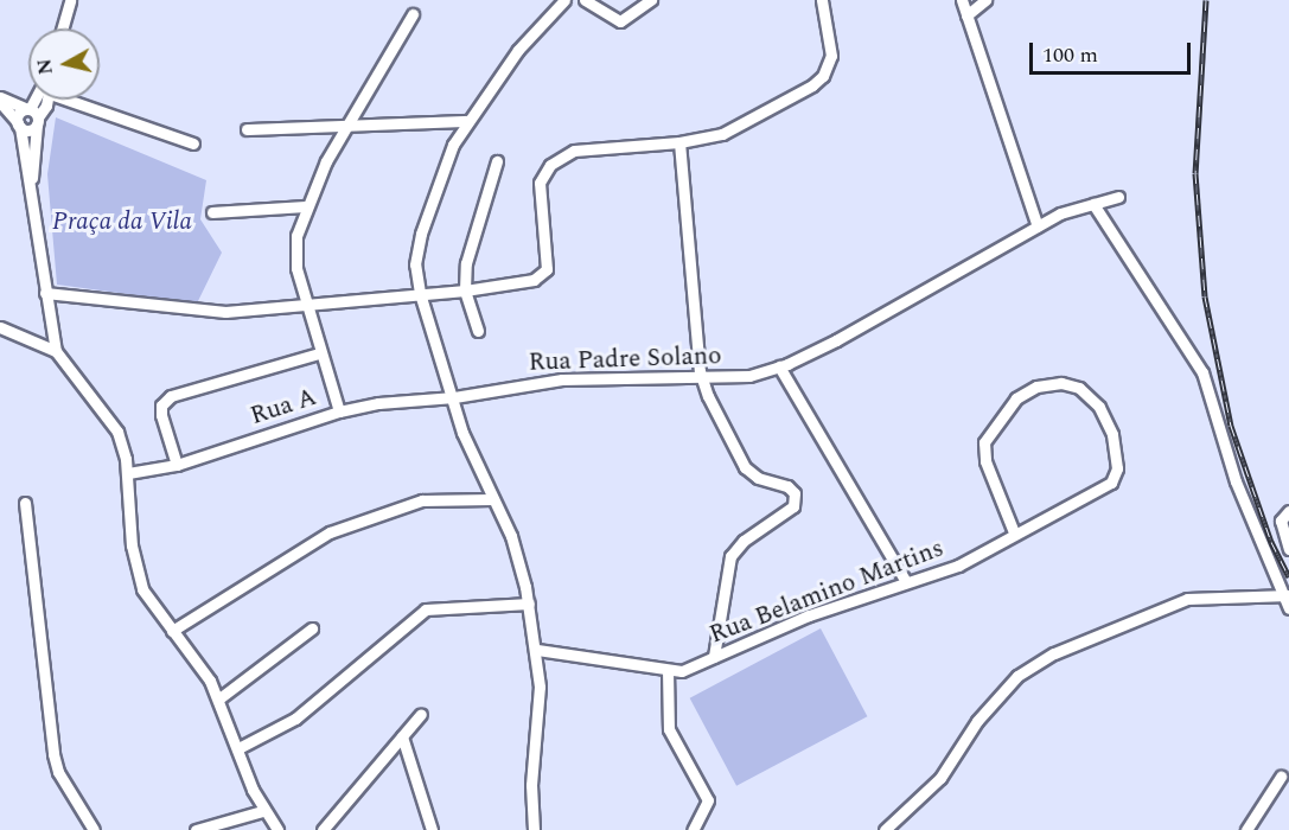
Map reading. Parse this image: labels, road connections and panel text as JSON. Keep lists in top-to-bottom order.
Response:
{
  "streets": {
    "street": ["Rua Padre Solano", "Rua A", "Rua Belamino Martins"]
  },
  "crossings": [
    ["Rua Padre Solano", "Rua A"]
  ],
  "parks": ["Praça da Vila"],
  "scale_bar": "100 m",
  "north": "left"
}
